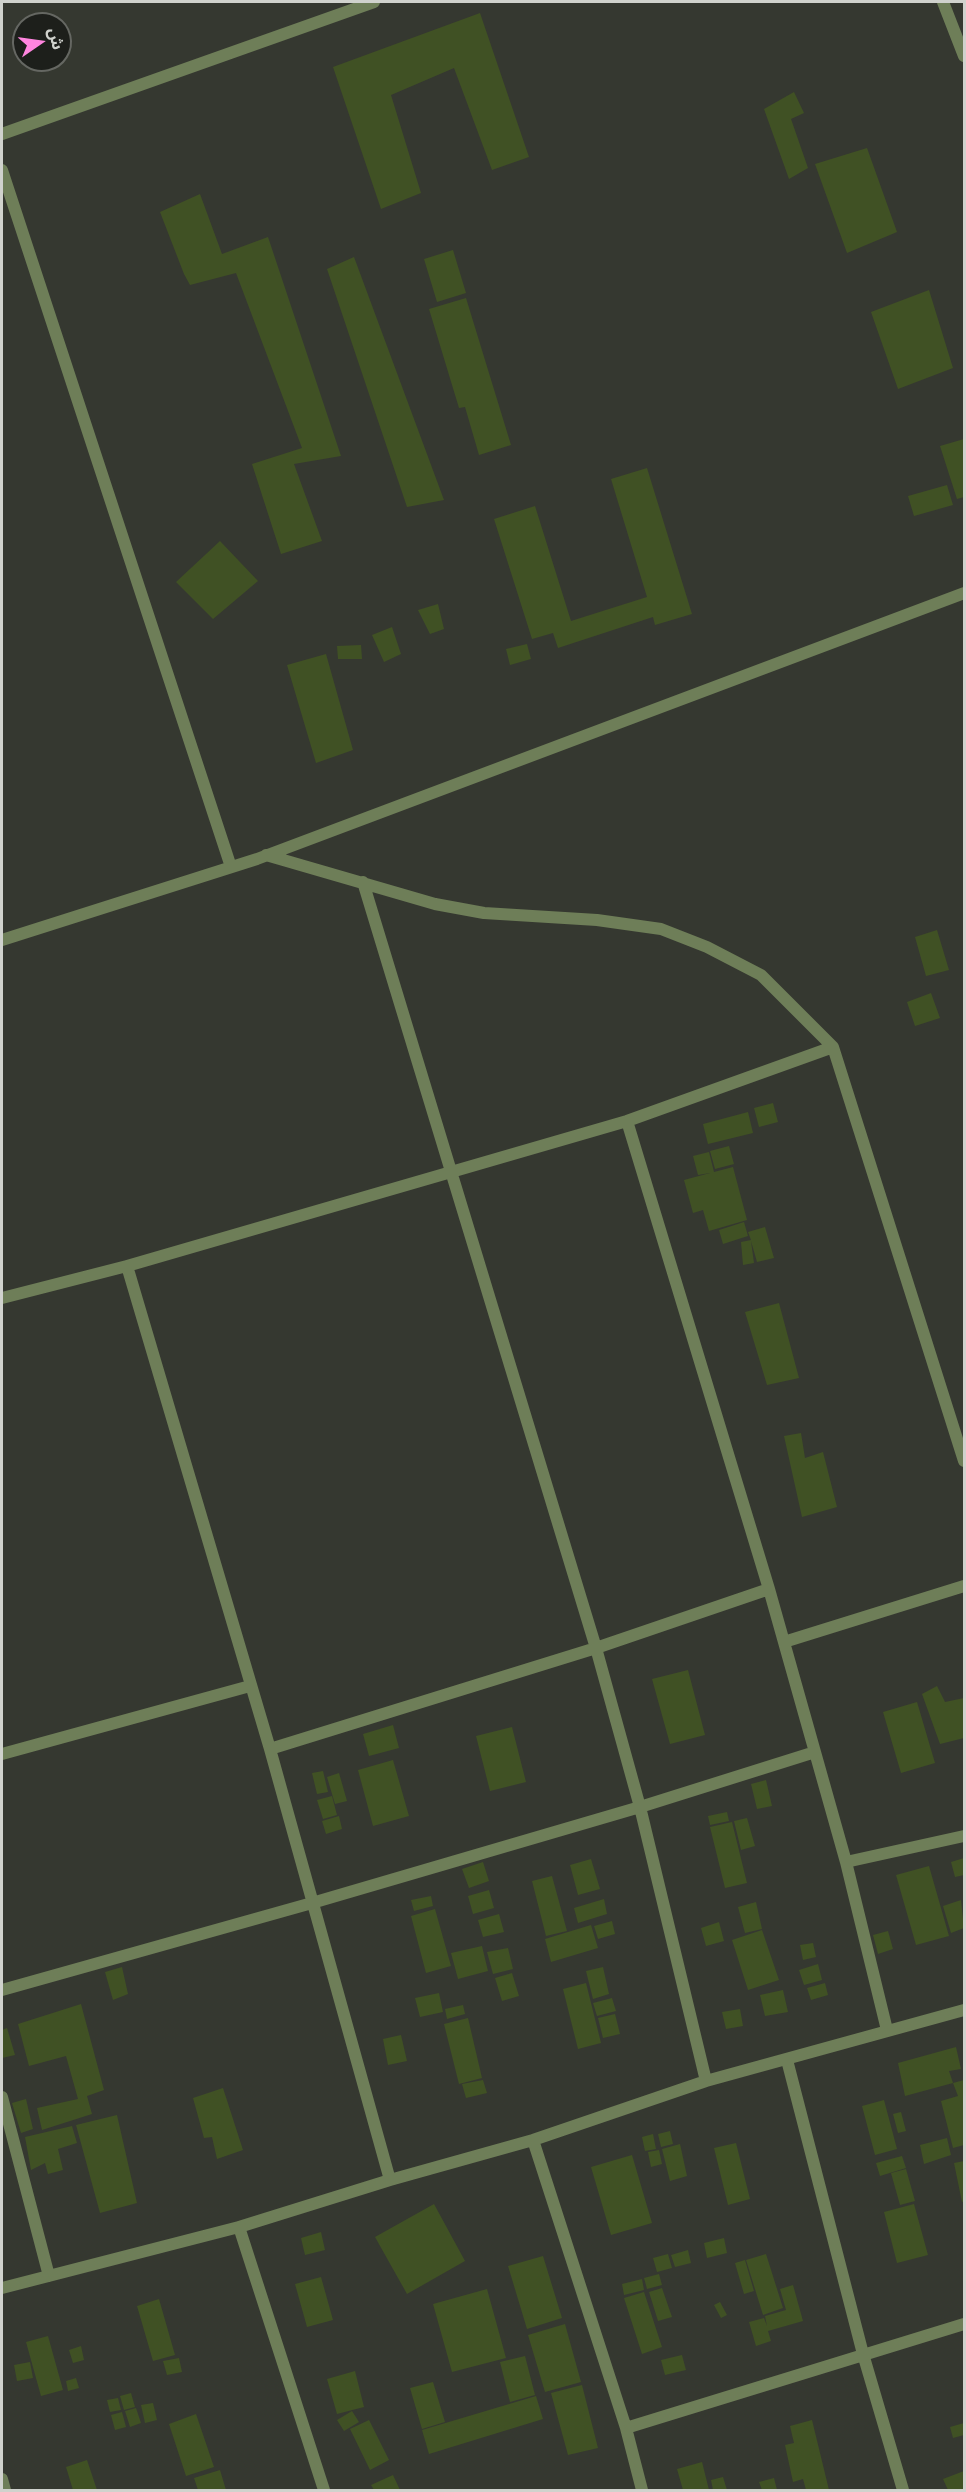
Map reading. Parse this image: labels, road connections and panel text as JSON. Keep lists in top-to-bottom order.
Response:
{
  "north": "right"
}
